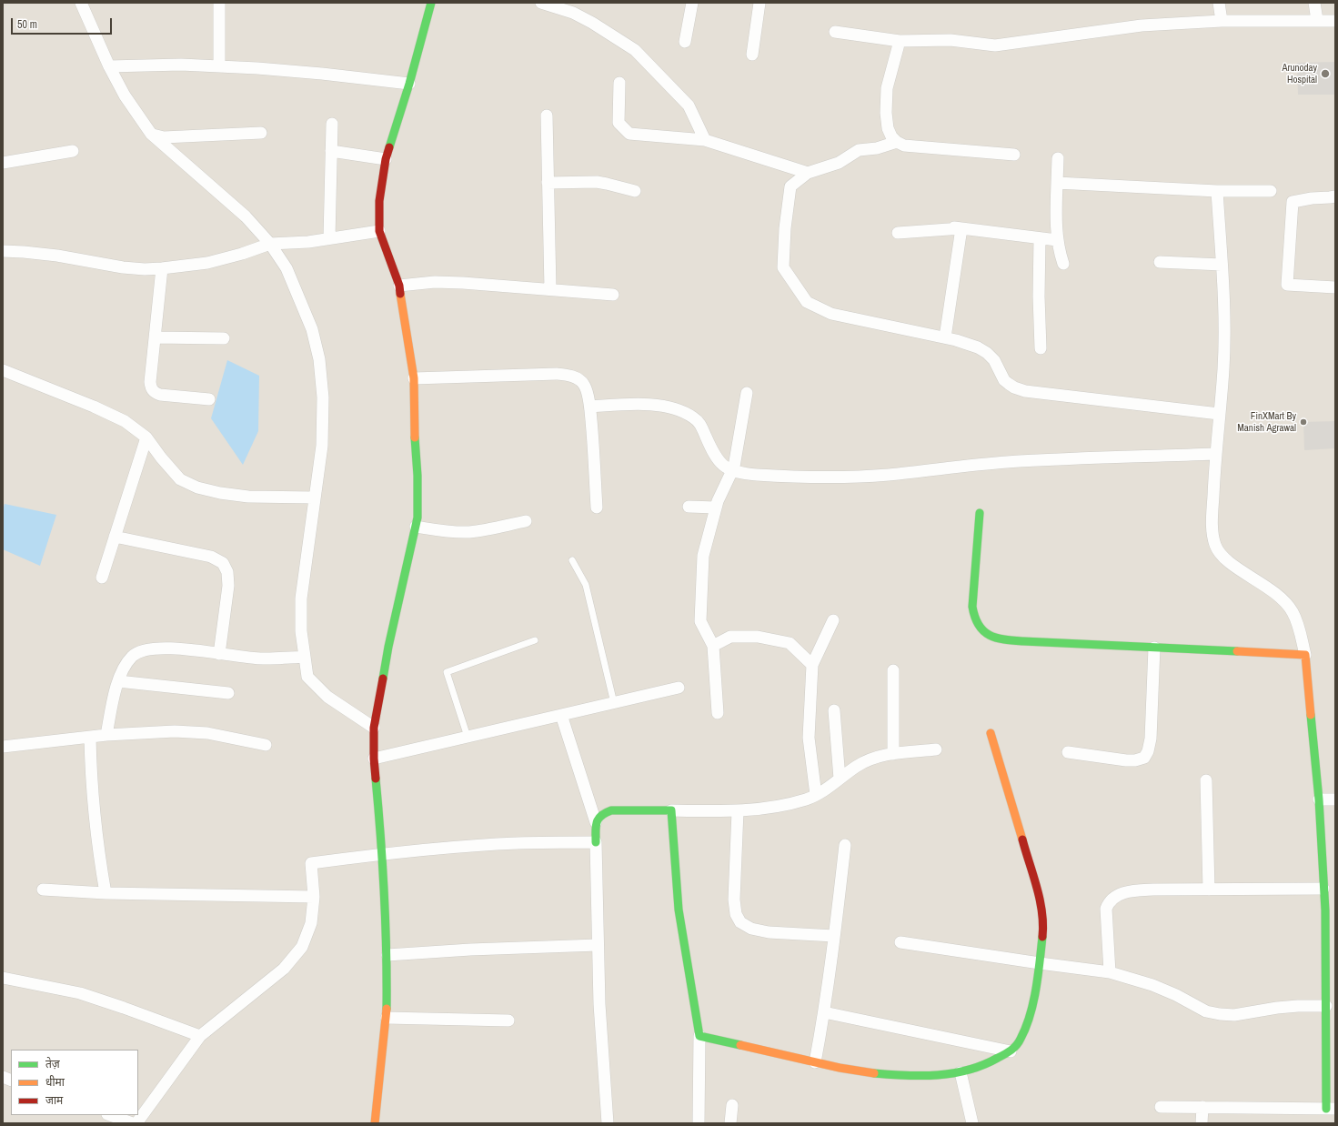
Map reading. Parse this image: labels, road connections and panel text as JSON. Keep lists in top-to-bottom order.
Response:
{
  "places": ["Arunoday Hospital", "FinXMart By Manish Agrawal"],
  "legend": ["तेज़", "धीमा", "जाम"],
  "scale_bar": "50 m"
}
